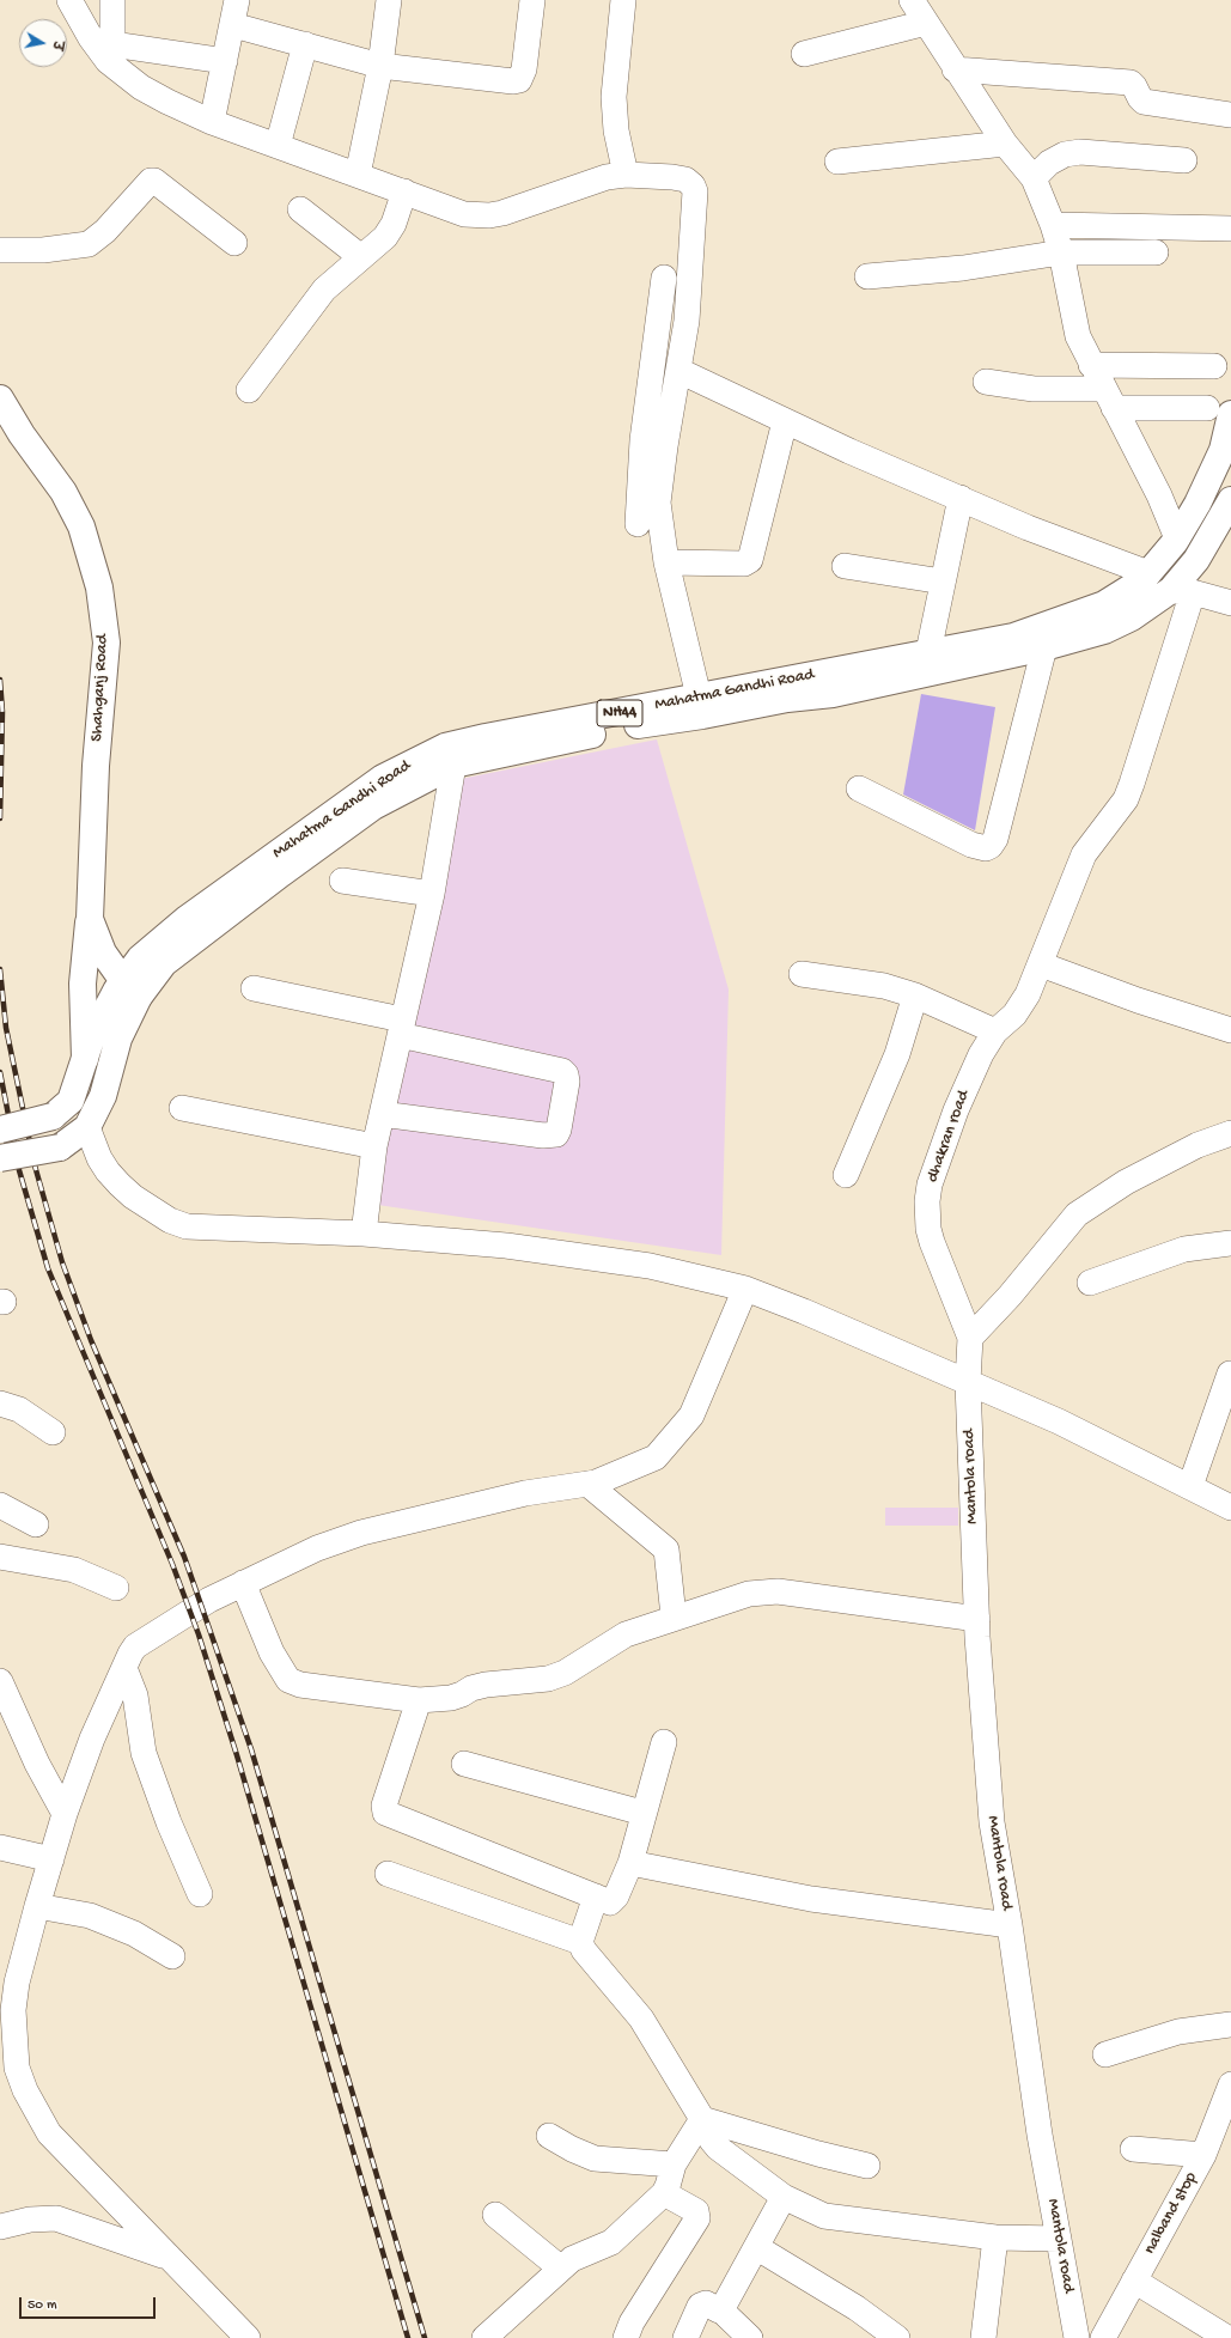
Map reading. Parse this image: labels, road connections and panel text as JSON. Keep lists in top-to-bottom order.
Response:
{
  "streets": {
    "main road": ["Shahganj Road", "Mahatma Gandhi Road", "NH44"],
    "street": ["dhakran road", "Mantola road", "nalband stop"]
  },
  "crossings": [
    ["Shahganj Road", "Mahatma Gandhi Road"],
    ["Mahatma Gandhi Road", "dhakran road"],
    ["dhakran road", "Mantola road"]
  ],
  "scale_bar": "50 m",
  "north": "right"
}
